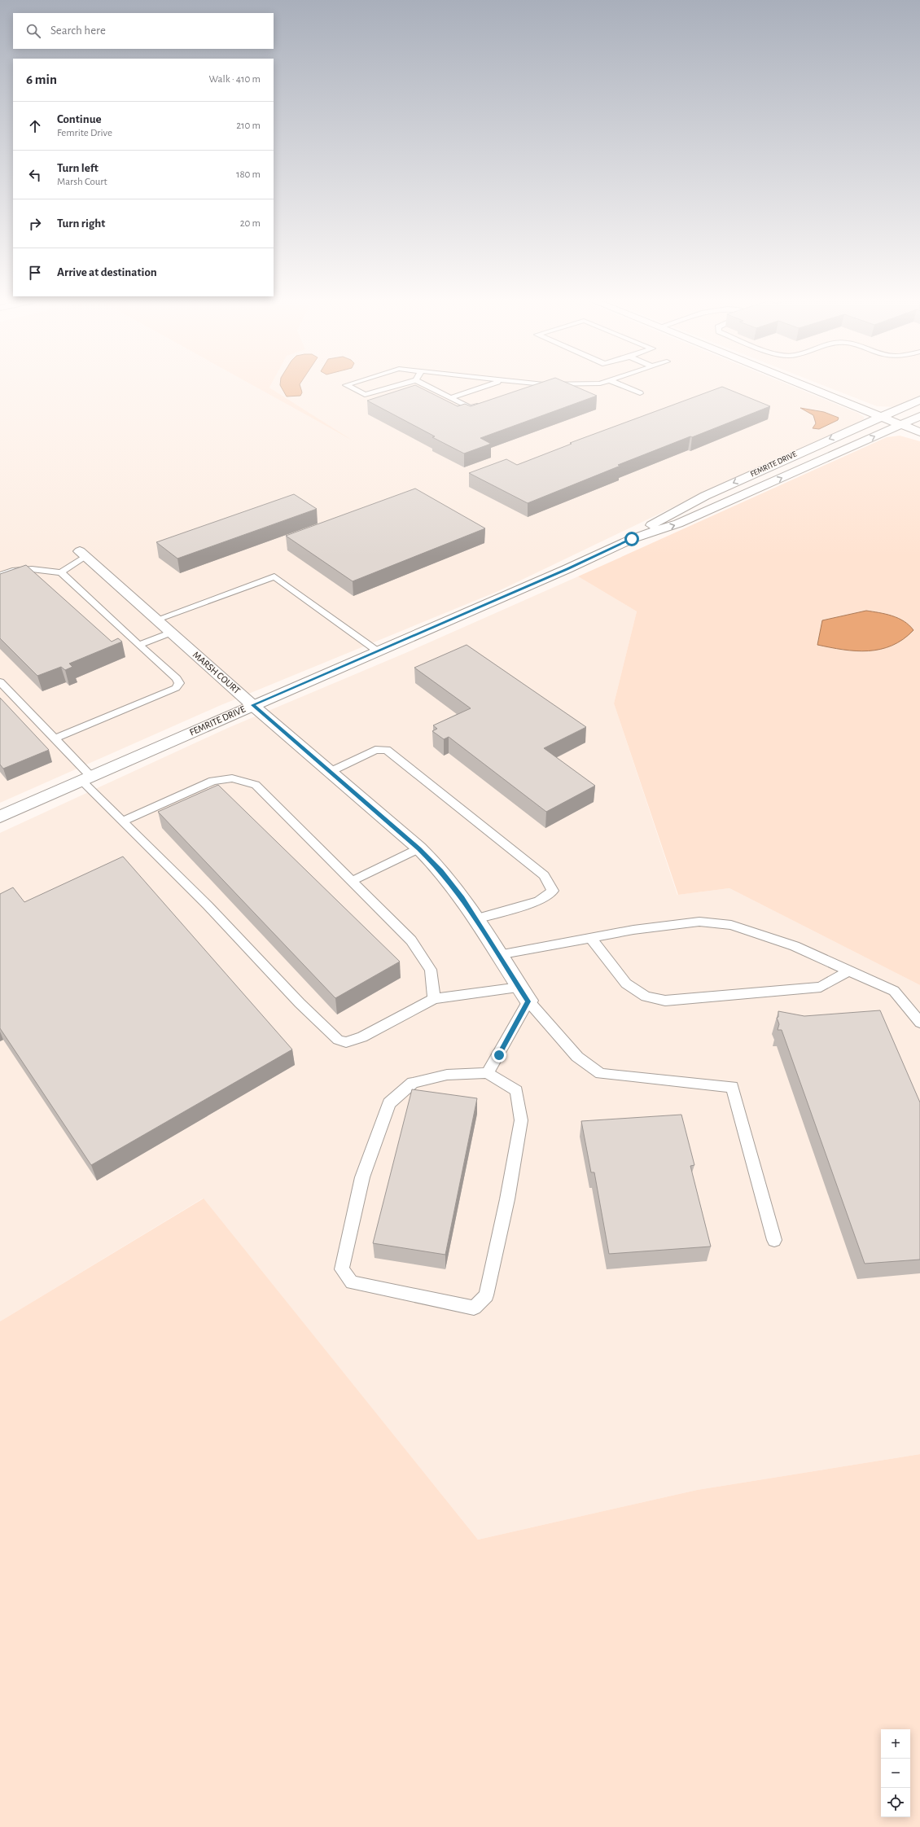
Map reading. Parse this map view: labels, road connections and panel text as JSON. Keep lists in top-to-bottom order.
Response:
{
  "streets": {
    "main road": ["FEMRITE DRIVE", "MARSH COURT"]
  },
  "crossings": [
    ["FEMRITE DRIVE", "MARSH COURT"]
  ],
  "page": {
    "search": "Search here",
    "heading": ["6 min", "Walk · 410 m"],
    "list": [
      ["Continue", "Femrite Drive", "210 m"],
      ["Turn left", "Marsh Court", "180 m"],
      ["Turn right", "20 m"],
      "Arrive at destination"
    ],
    "map_buttons": ["+", "−"]
  }
}
